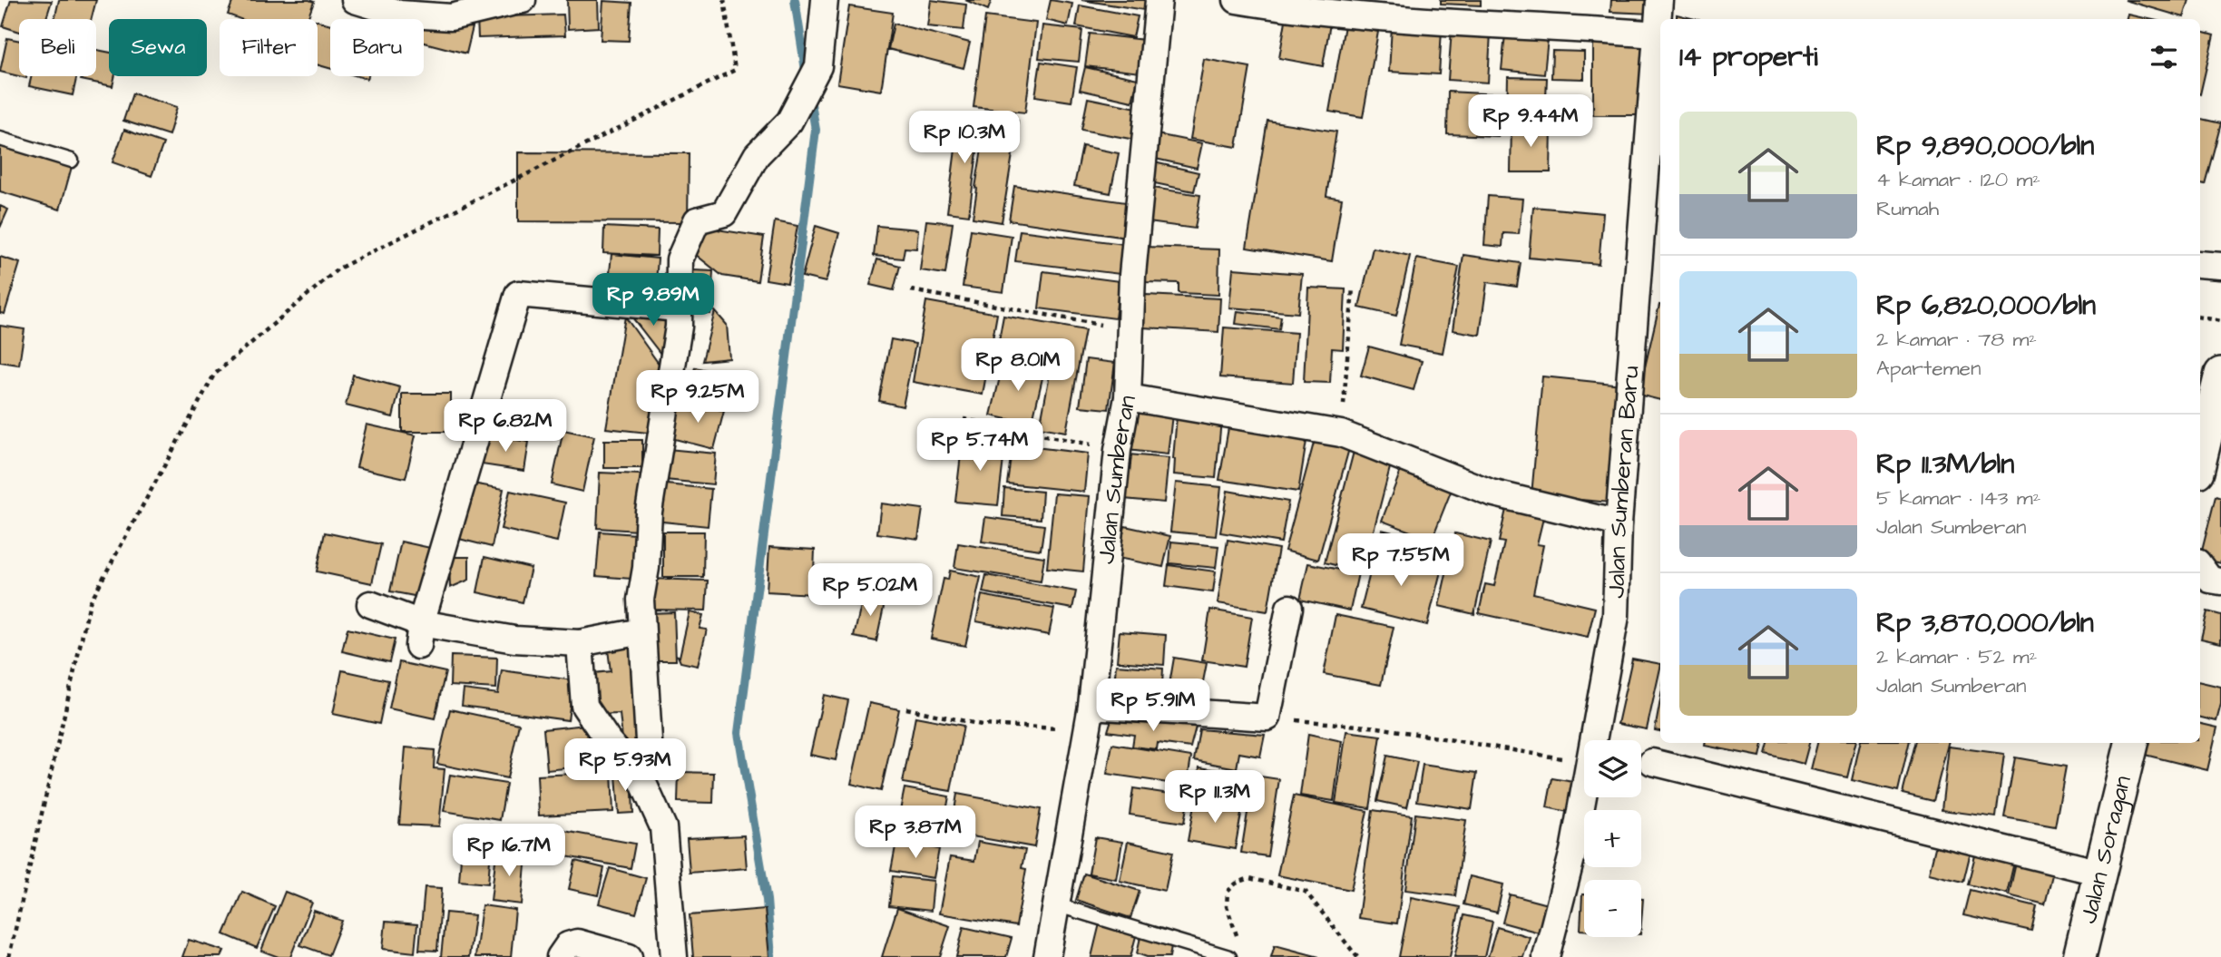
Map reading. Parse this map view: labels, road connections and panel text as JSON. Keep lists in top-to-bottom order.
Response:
{
  "streets": {
    "street": ["Jalan Sumberan", "Jalan Sumberan Baru", "Jalan Soragan"]
  },
  "page": {
    "chip": [
      "Beli",
      "Sewa",
      "Filter",
      "Baru"
    ],
    "heading": "14 properti",
    "price": [
      "Rp 9.44M",
      "Rp 10.3M",
      "Rp 9.89M",
      "Rp 8.01M",
      "Rp 9.25M",
      "Rp 6.82M",
      "Rp 5.74M",
      "Rp 7.55M",
      "Rp 5.02M",
      "Rp 5.91M",
      "Rp 5.93M",
      "Rp 11.3M",
      "Rp 3.87M",
      "Rp 16.7M"
    ],
    "list": [
      {
        "name": "Rp 9,890,000/bln",
        "note": "4 kamar · 120 m² · Rumah"
      },
      {
        "name": "Rp 6,820,000/bln",
        "note": "2 kamar · 78 m² · Apartemen"
      },
      {
        "name": "Rp 11.3M/bln",
        "note": "5 kamar · 143 m² · Jalan Sumberan"
      },
      {
        "name": "Rp 3,870,000/bln",
        "note": "2 kamar · 52 m² · Jalan Sumberan"
      }
    ],
    "map_buttons": ["+", "−"]
  }
}
